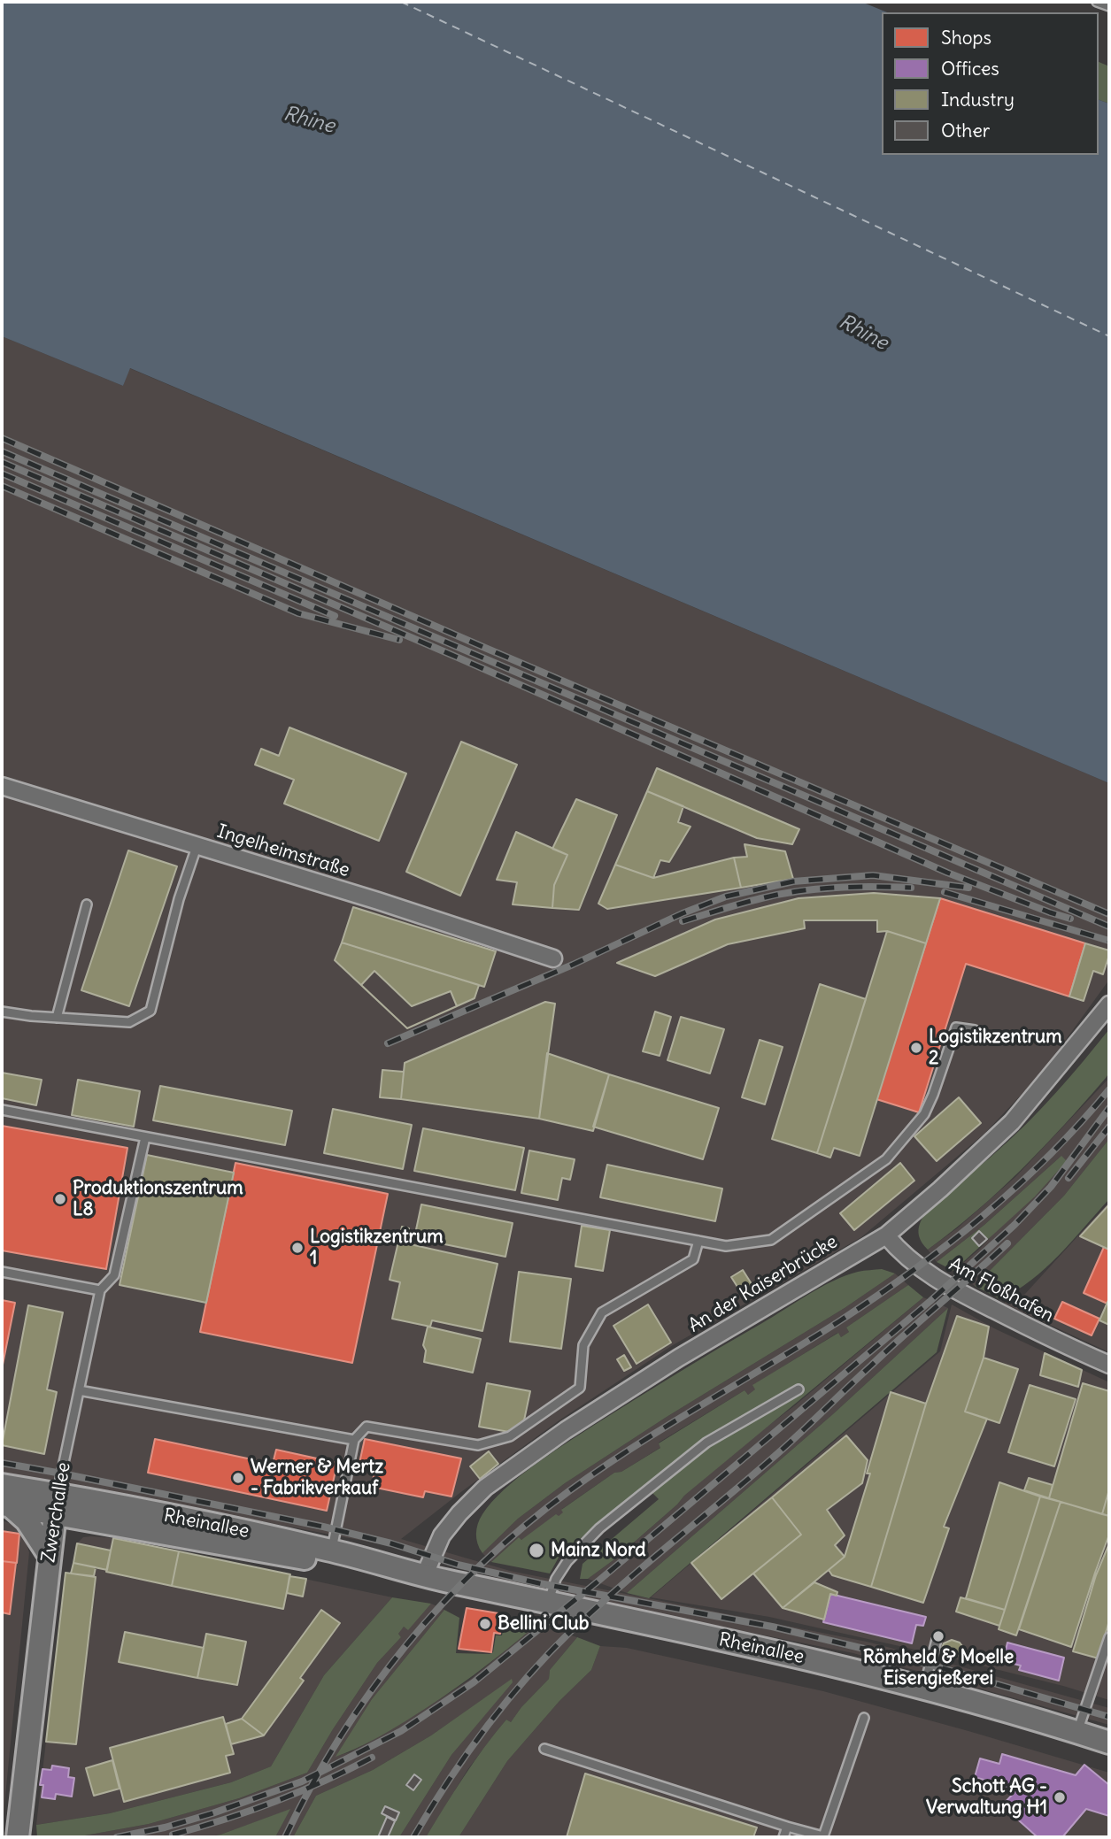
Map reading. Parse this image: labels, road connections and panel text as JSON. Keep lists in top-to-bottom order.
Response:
{
  "streets": {
    "main road": ["Zwerchallee", "Rheinallee"],
    "street": ["Ingelheimstraße", "An der Kaiserbrücke", "Am Floßhafen"]
  },
  "crossings": [
    ["An der Kaiserbrücke", "Am Floßhafen"],
    ["An der Kaiserbrücke", "Rheinallee"],
    ["Zwerchallee", "Rheinallee"]
  ],
  "water": ["Rhine"],
  "places": [
    "Logistikzentrum 2",
    "Produktionszentrum L8",
    "Logistikzentrum 1",
    "Werner & Mertz - Fabrikverkauf",
    "Mainz Nord",
    "Bellini Club",
    "Römheld & Moelle Eisengießerei",
    "Schott AG - Verwaltung H1"
  ],
  "legend": [
    "Shops",
    "Offices",
    "Industry",
    "Other"
  ]
}
